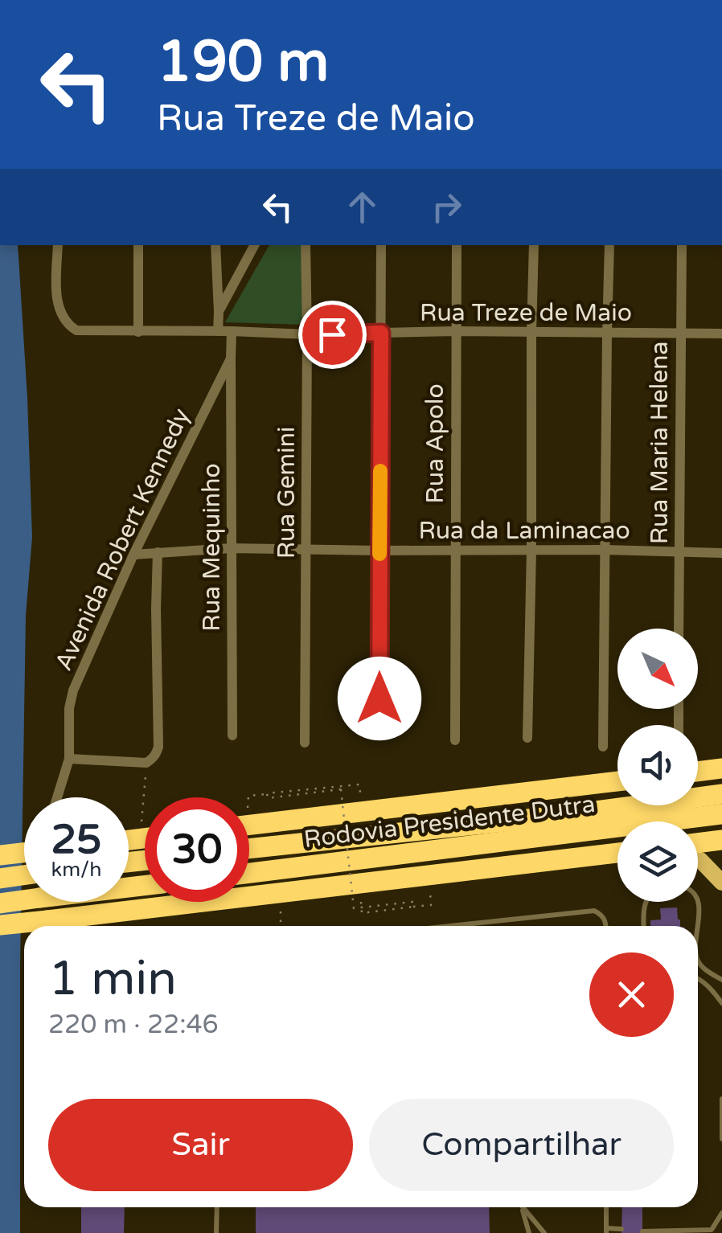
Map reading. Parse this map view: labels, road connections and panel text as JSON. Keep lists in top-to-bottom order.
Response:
{
  "streets": {
    "highway": ["Rodovia Presidente Dutra"],
    "street": [
      "Rua Treze de Maio",
      "Rua Maria Helena",
      "Rua Apolo",
      "Rua Gemini",
      "Rua da Laminacao",
      "Avenida Robert Kennedy",
      "Rua Mequinho"
    ]
  },
  "crossings": [
    ["Rua Treze de Maio", "Rua Maria Helena"],
    ["Rua Treze de Maio", "Rua Apolo"],
    ["Rua Treze de Maio", "Rua Gemini"],
    ["Rua Treze de Maio", "Avenida Robert Kennedy"],
    ["Rua Maria Helena", "Rua da Laminacao"],
    ["Rua Apolo", "Rua da Laminacao"],
    ["Rua Gemini", "Rua da Laminacao"],
    ["Rua da Laminacao", "Avenida Robert Kennedy"],
    ["Rua da Laminacao", "Rua Mequinho"],
    ["Avenida Robert Kennedy", "Rua Mequinho"]
  ],
  "north": "bottom right",
  "page": {
    "turn": ["190 m", "Rua Treze de Maio"],
    "speed": "25 km/h",
    "limit": "30",
    "heading": ["1 min", "220 m · 22:46"],
    "buttons": ["Sair", "Compartilhar"]
  }
}
